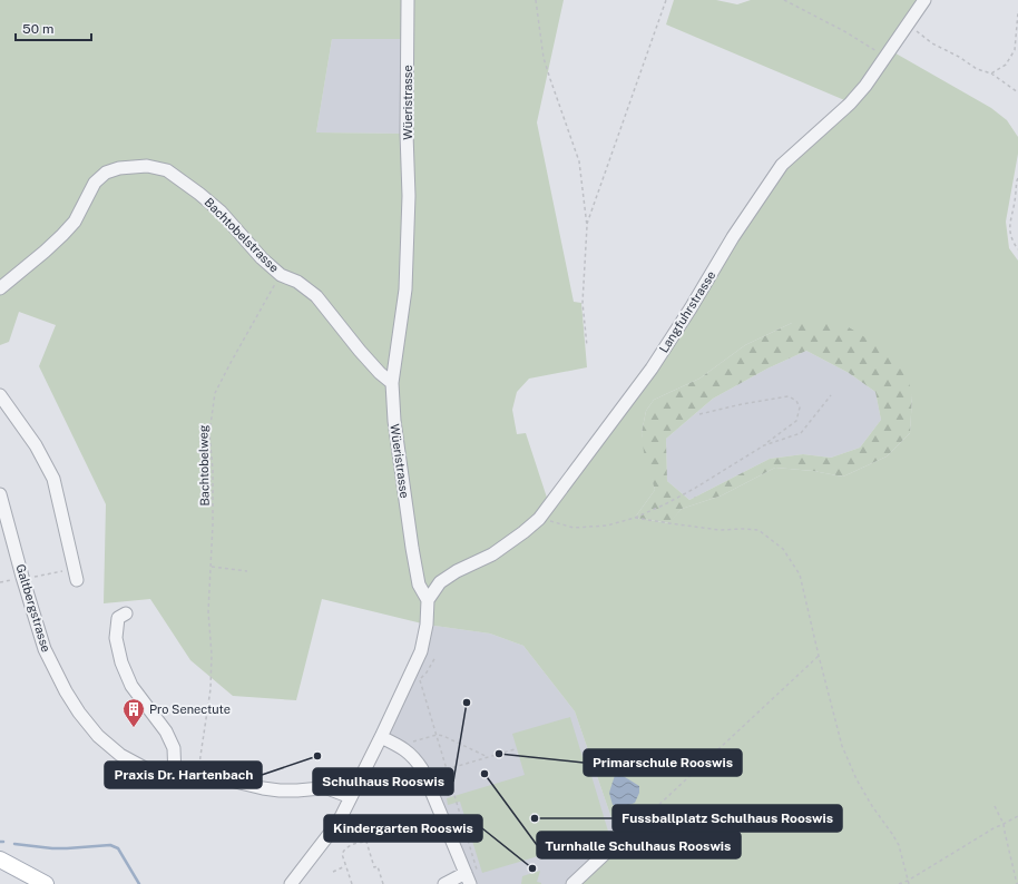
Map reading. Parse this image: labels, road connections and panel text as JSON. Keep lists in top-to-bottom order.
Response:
{
  "streets": {
    "street": [
      "Wüeristrasse",
      "Bachtobelstrasse",
      "Langfuhrstrasse",
      "Galtbergstrasse"
    ],
    "path": ["Bachtobelweg"]
  },
  "crossings": [
    ["Wüeristrasse", "Bachtobelstrasse"],
    ["Wüeristrasse", "Langfuhrstrasse"],
    ["Wüeristrasse", "Galtbergstrasse"],
    ["Bachtobelstrasse", "Bachtobelweg"]
  ],
  "places": {
    "other": [
      "Schulhaus Rooswis",
      "Primarschule Rooswis",
      "Praxis Dr. Hartenbach",
      "Turnhalle Schulhaus Rooswis",
      "Fussballplatz Schulhaus Rooswis",
      "Kindergarten Rooswis"
    ],
    "building": ["Pro Senectute"]
  },
  "scale_bar": "50 m"
}
